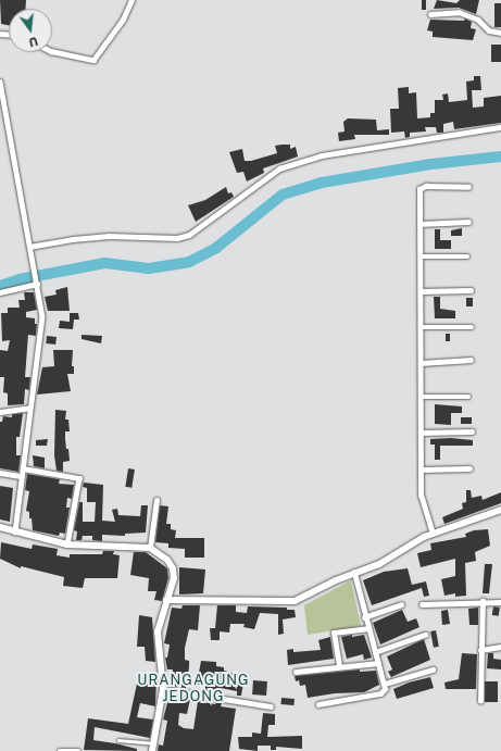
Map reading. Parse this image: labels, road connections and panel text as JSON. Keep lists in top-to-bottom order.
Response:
{
  "districts": ["URANGAGUNG JEDONG"],
  "north": "bottom"
}
